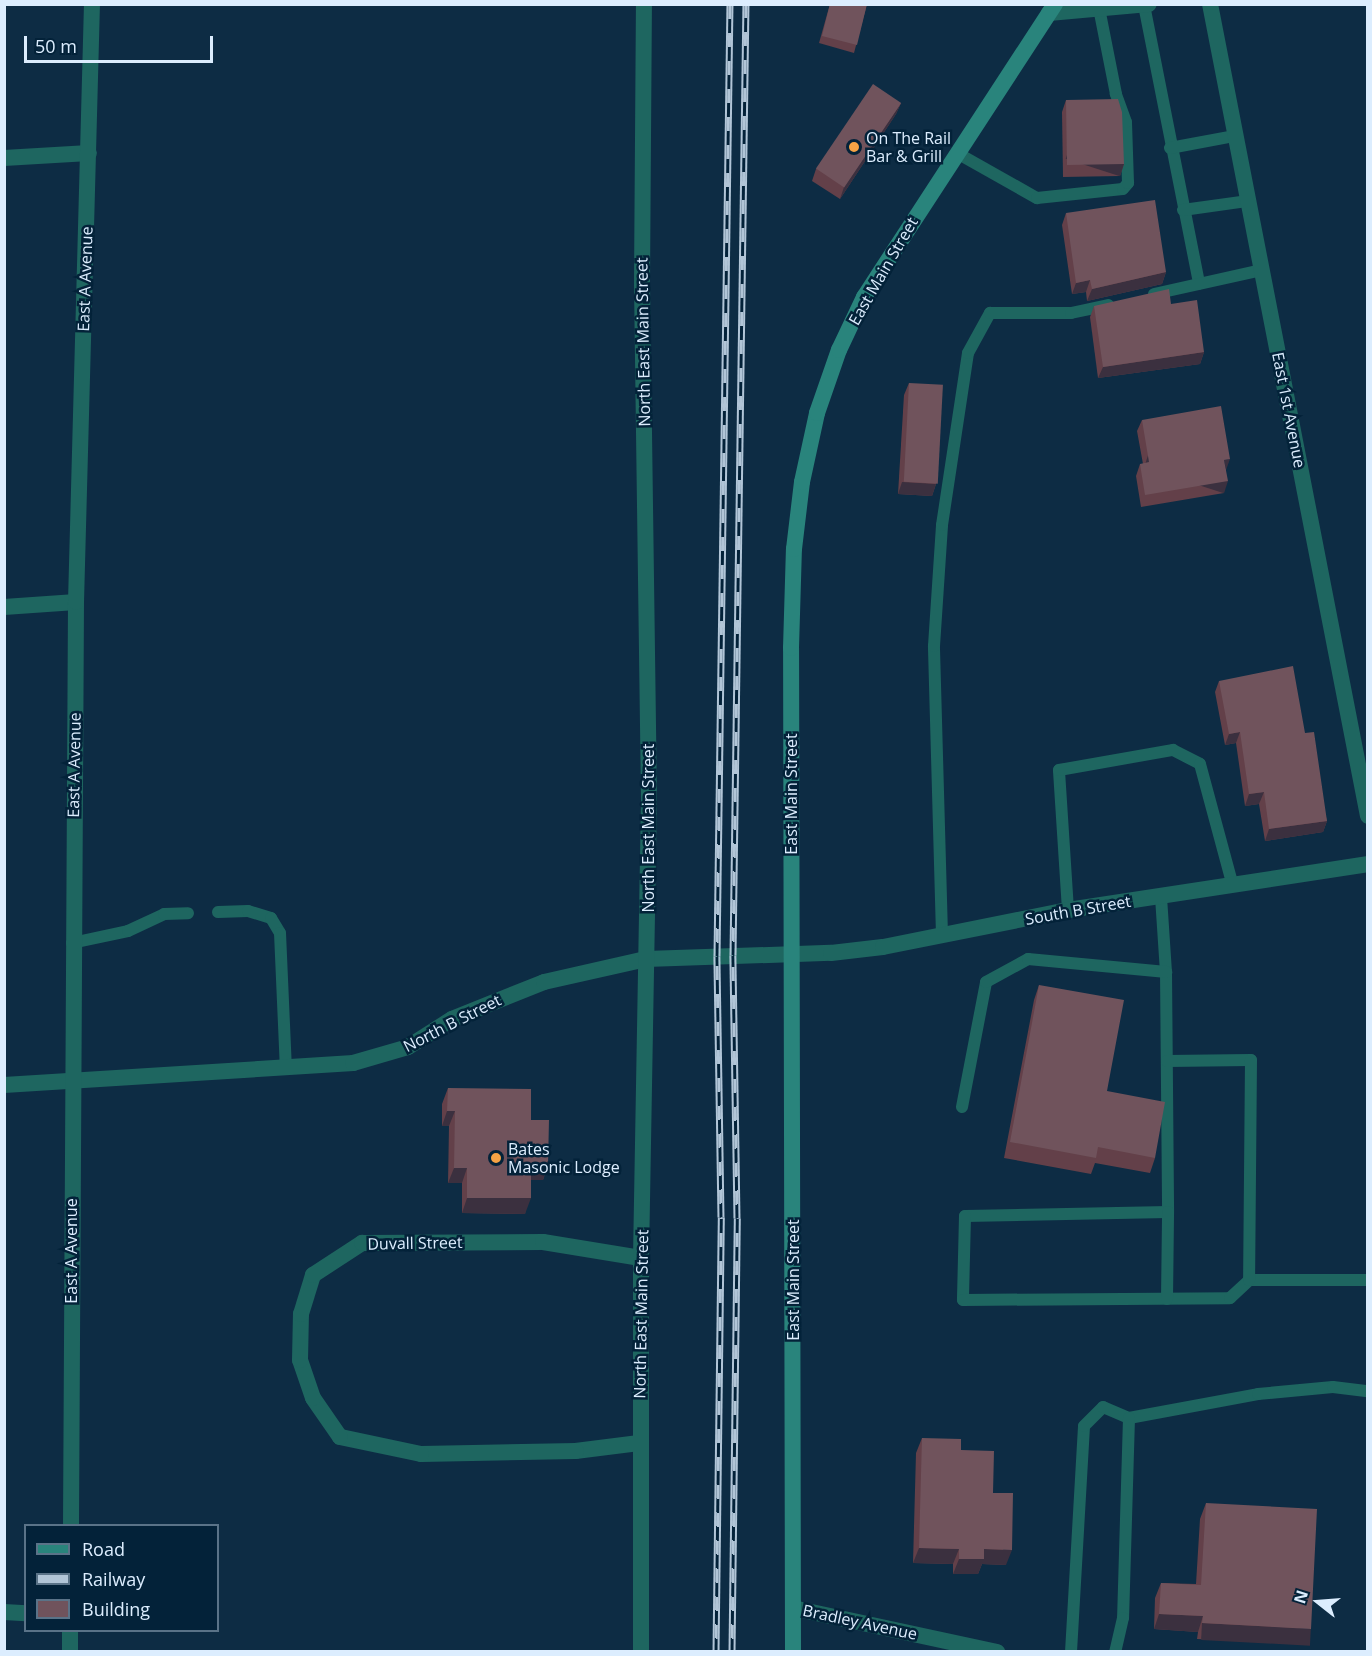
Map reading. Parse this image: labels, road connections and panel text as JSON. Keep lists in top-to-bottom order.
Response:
{
  "streets": {
    "main road": ["East Main Street"],
    "street": [
      "East A Avenue",
      "North East Main Street",
      "East 1st Avenue",
      "South B Street",
      "North B Street",
      "Duvall Street",
      "Bradley Avenue"
    ]
  },
  "crossings": [
    ["East Main Street", "South B Street"],
    ["East Main Street", "North B Street"],
    ["East Main Street", "Bradley Avenue"],
    ["East A Avenue", "North B Street"],
    ["North East Main Street", "North B Street"],
    ["North East Main Street", "Duvall Street"],
    ["South B Street", "North B Street"]
  ],
  "places": ["On The Rail Bar & Grill", "Bates Masonic Lodge"],
  "legend": ["Road", "Railway", "Building"],
  "scale_bar": "50 m",
  "north": "left"
}
